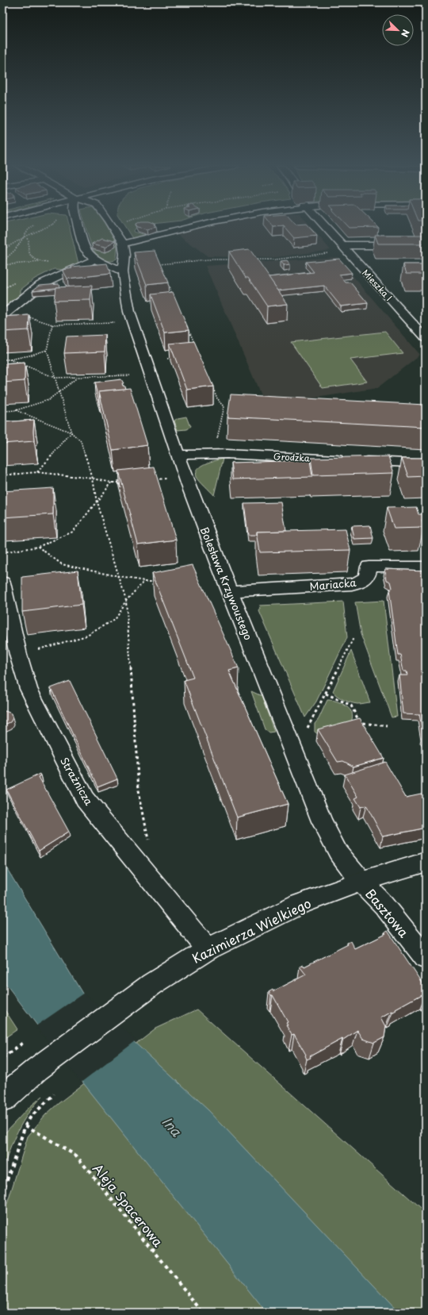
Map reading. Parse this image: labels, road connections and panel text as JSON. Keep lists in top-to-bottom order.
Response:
{
  "streets": {
    "street": [
      "Mieszka I",
      "Grodzka",
      "Bolesława Krzywoustego",
      "Mariacka",
      "Strażnicza",
      "Basztowa",
      "Kazimierza Wielkiego"
    ],
    "path": ["Aleja Spacerowa"]
  },
  "crossings": [
    ["Grodzka", "Bolesława Krzywoustego"],
    ["Bolesława Krzywoustego", "Mariacka"],
    ["Bolesława Krzywoustego", "Basztowa"],
    ["Bolesława Krzywoustego", "Kazimierza Wielkiego"],
    ["Strażnicza", "Kazimierza Wielkiego"],
    ["Basztowa", "Kazimierza Wielkiego"]
  ],
  "water": ["Ina"],
  "north": "bottom right"
}
